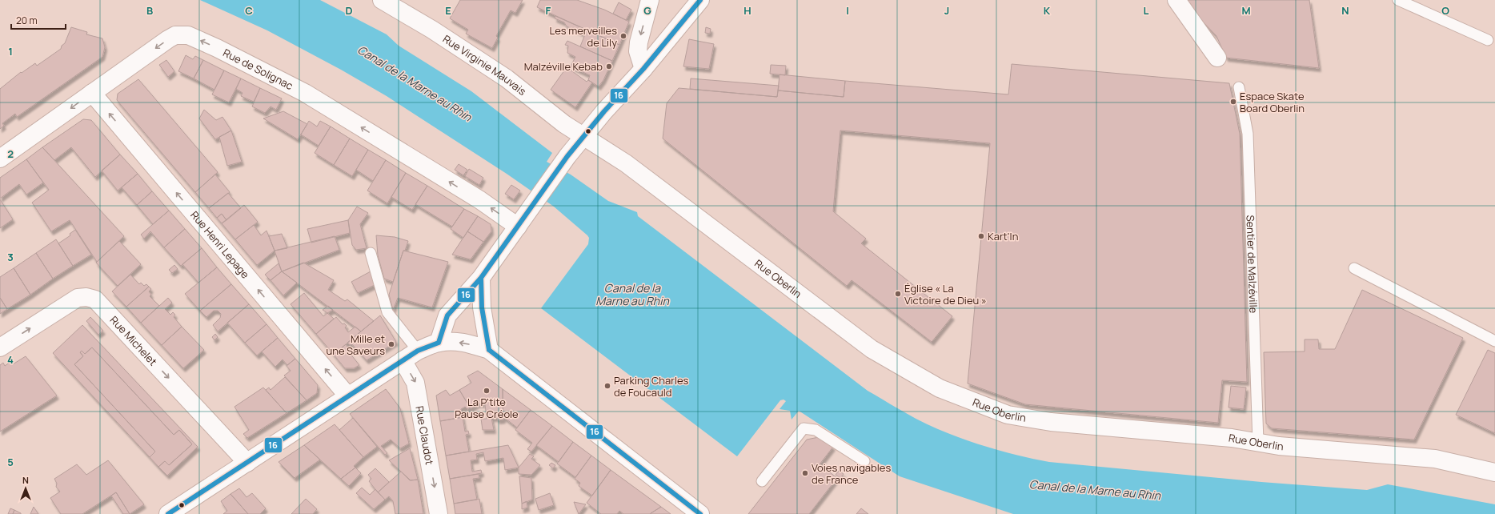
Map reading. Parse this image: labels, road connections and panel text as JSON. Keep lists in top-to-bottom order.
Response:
{
  "streets": {
    "street": [
      "Rue Virginie Mauvais",
      "Rue de Solignac",
      "Rue Henri Lepage",
      "Rue Oberlin",
      "Rue Michelet",
      "Rue Claudot"
    ],
    "lane": ["Sentier de Malzéville"]
  },
  "crossings": [
    ["Rue Virginie Mauvais", "Rue Oberlin"],
    ["Rue de Solignac", "Rue Henri Lepage"],
    ["Sentier de Malzéville", "Rue Oberlin"]
  ],
  "one_way": [
    "Rue de Solignac",
    "Rue Henri Lepage",
    "Rue Michelet",
    "Rue Claudot"
  ],
  "water": ["Canal de la Marne au Rhin"],
  "places": [
    "Les merveilles de Lily",
    "Malzéville Kebab",
    "Espace Skate Board Oberlin",
    "Kart'In",
    "Église « La Victoire de Dieu »",
    "Mille et une Saveurs",
    "Parking Charles de Foucauld",
    "La P'tite Pause Créole",
    "Voies navigables de France"
  ],
  "lines": ["transit line 16"],
  "scale_bar": "20 m",
  "north": "top",
  "grid": {
    "columns": [
      "B",
      "C",
      "D",
      "E",
      "F",
      "G",
      "H",
      "I",
      "J",
      "K",
      "L",
      "M",
      "N",
      "O"
    ],
    "rows": [
      "1",
      "2",
      "3",
      "4",
      "5"
    ]
  }
}
